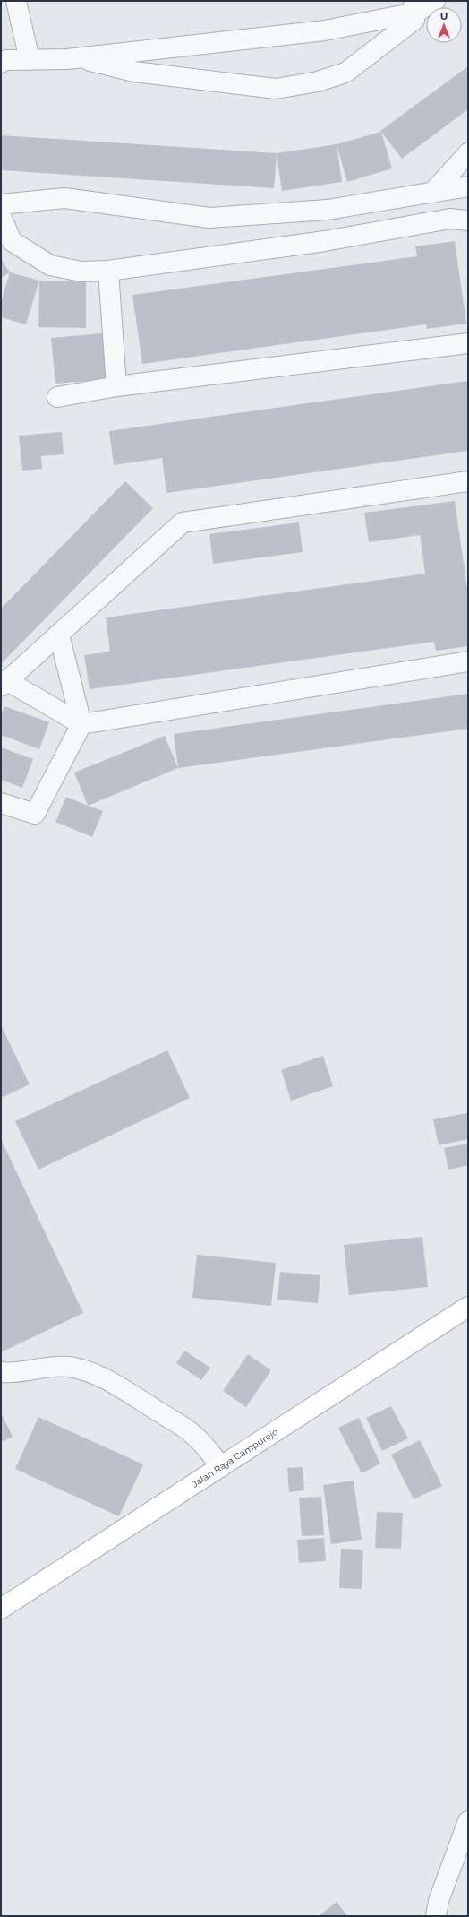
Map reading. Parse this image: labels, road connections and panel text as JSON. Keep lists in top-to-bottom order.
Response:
{
  "streets": {
    "main road": ["Jalan Raya Campurejo"]
  },
  "north": "top"
}
